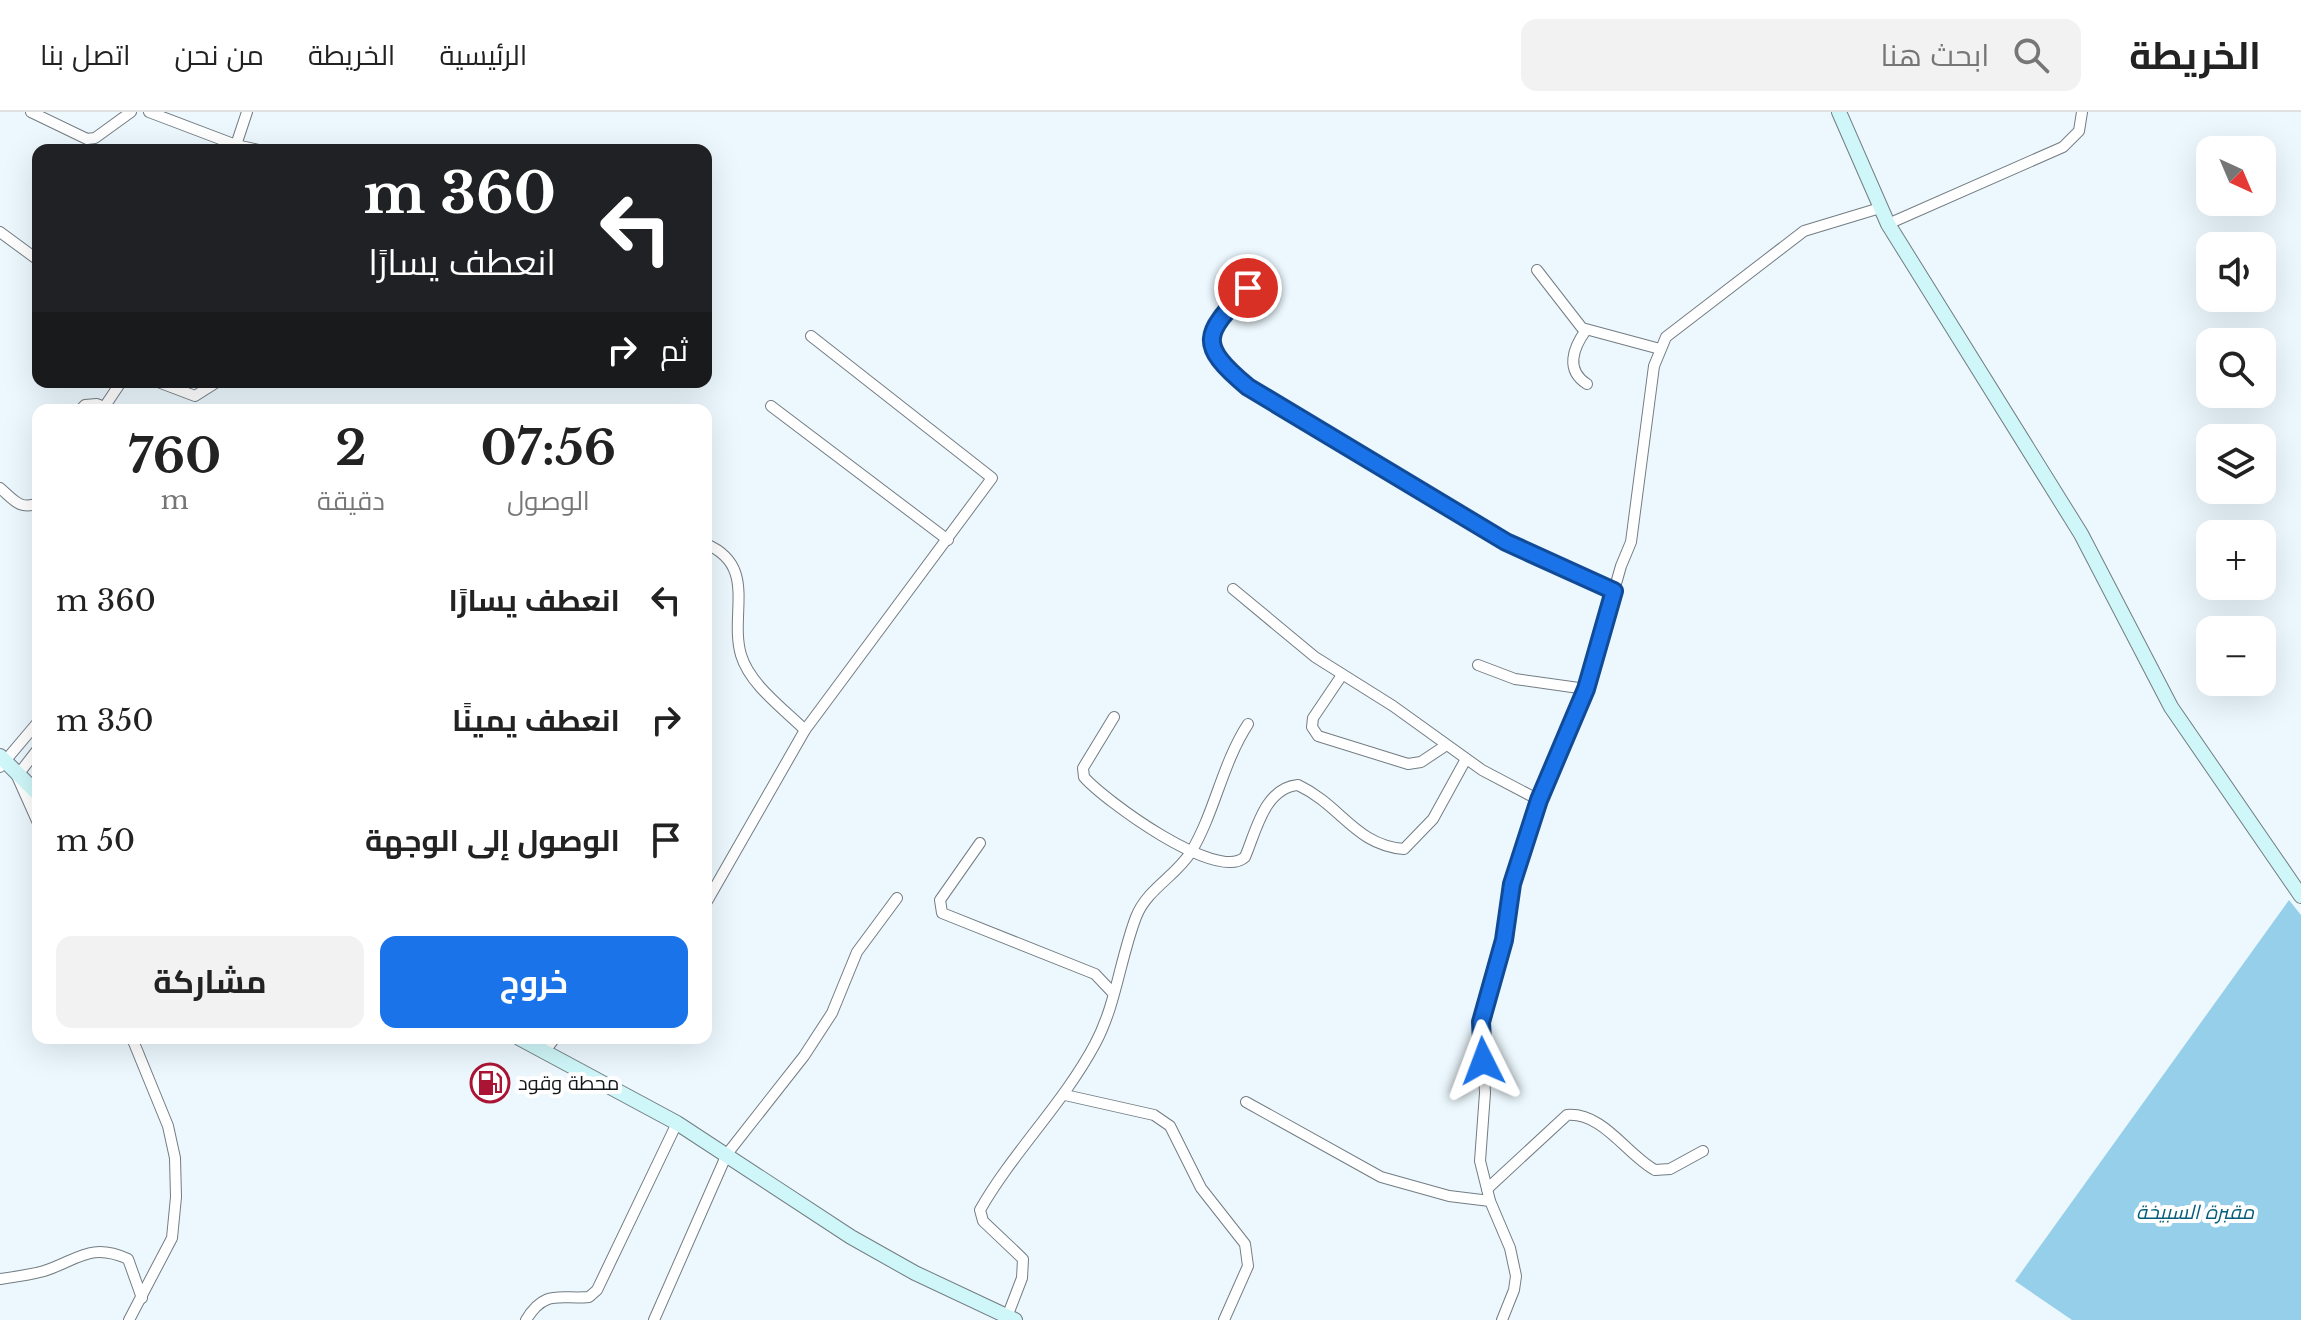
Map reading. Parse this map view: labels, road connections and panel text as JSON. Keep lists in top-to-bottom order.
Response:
{
  "parks": ["مقبرة السبيخة"],
  "places": {
    "fuel station": ["محطة وقود"]
  },
  "north": "bottom right",
  "page": {
    "header": "الخريطة",
    "search": "ابحث هنا",
    "nav": [
      "الرئيسية",
      "الخريطة",
      "من نحن",
      "اتصل بنا"
    ],
    "map_buttons": ["+", "−"],
    "turn": ["360 m", "انعطف يسارًا"],
    "then": "ثم",
    "eta": [
      "07:56",
      "الوصول",
      "2",
      "دقيقة",
      "760",
      "m"
    ],
    "list": [
      {
        "name": "انعطف يسارًا",
        "value": "360 m"
      },
      {
        "name": "انعطف يمينًا",
        "value": "350 m"
      },
      {
        "name": "الوصول إلى الوجهة",
        "value": "50 m"
      }
    ],
    "buttons": ["خروج", "مشاركة"]
  }
}
